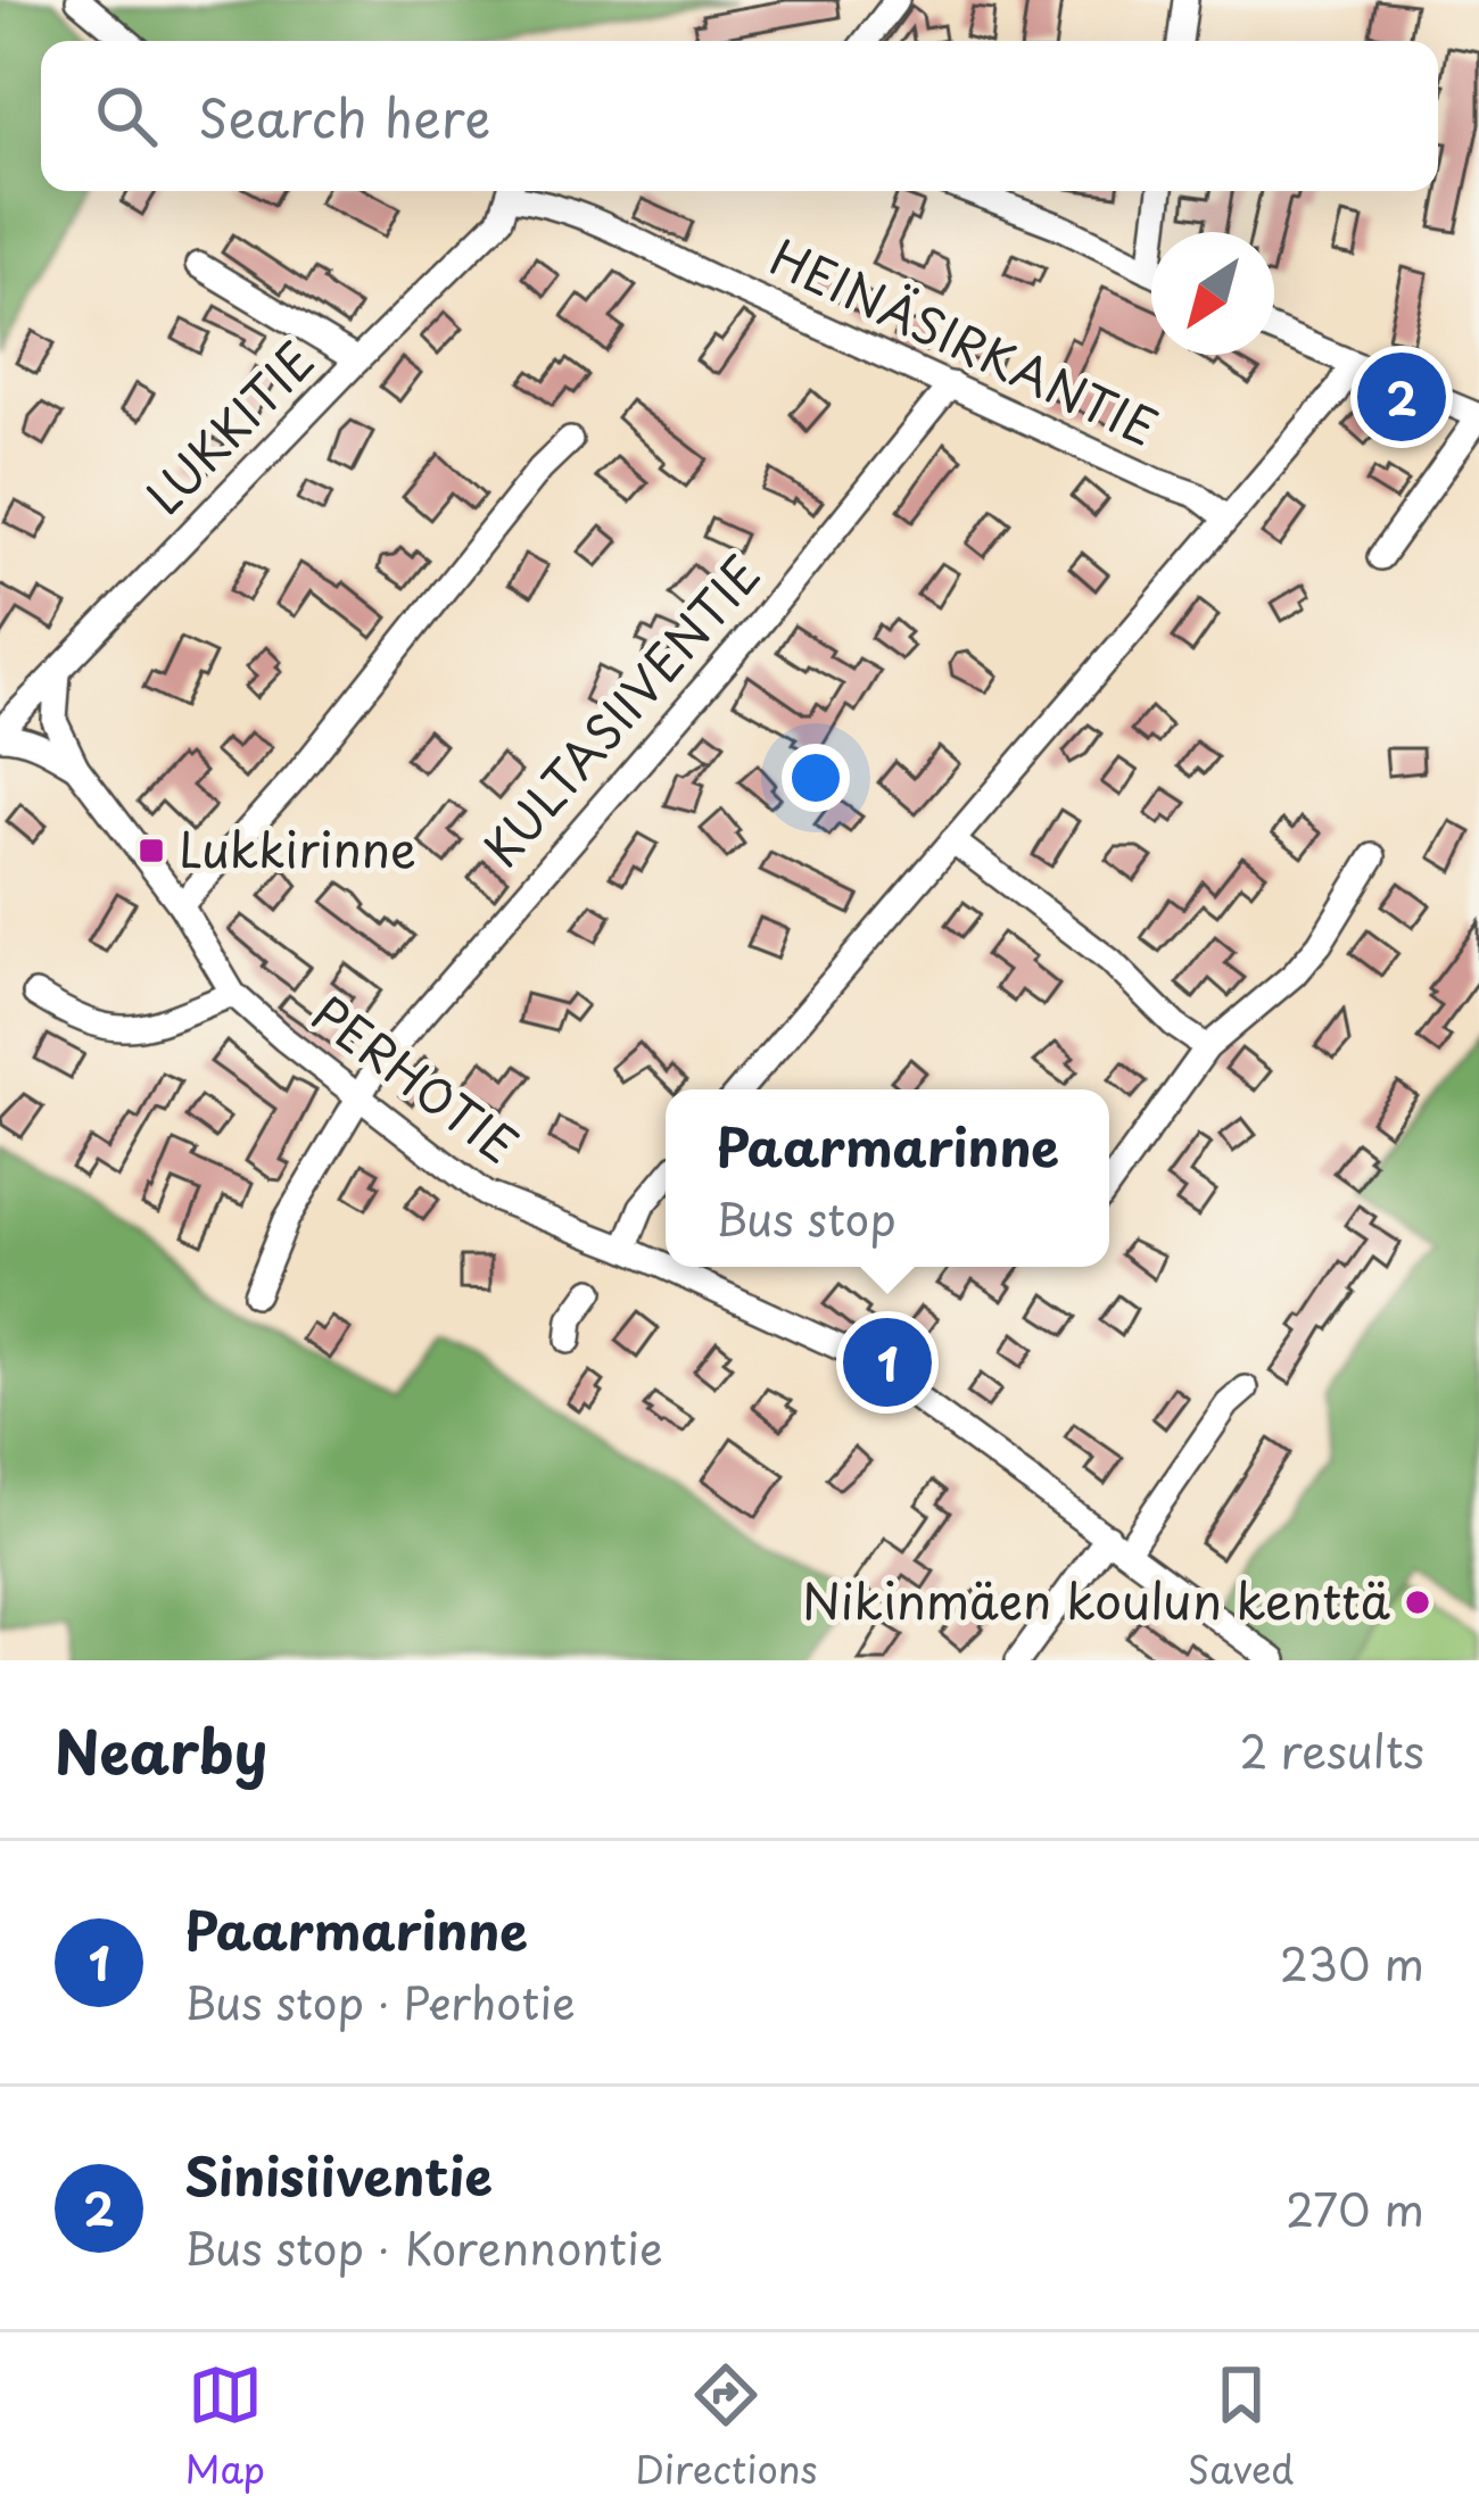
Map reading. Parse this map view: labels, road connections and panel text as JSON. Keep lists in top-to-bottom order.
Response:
{
  "streets": {
    "street": [
      "HEINÄSIRKANTIE",
      "LUKKITIE",
      "KULTASIIVENTIE",
      "PERHOTIE"
    ]
  },
  "crossings": [
    ["HEINÄSIRKANTIE", "KULTASIIVENTIE"],
    ["LUKKITIE", "PERHOTIE"],
    ["KULTASIIVENTIE", "PERHOTIE"]
  ],
  "places": {
    "transit": ["Lukkirinne"],
    "other": ["Nikinmäen koulun kenttä"]
  },
  "north": "bottom left",
  "page": {
    "search": "Search here",
    "pins": ["2", "1"],
    "popup": ["Paarmarinne", "Bus stop"],
    "heading": ["Nearby", "2 results"],
    "list": [
      {
        "mark": "1",
        "name": "Paarmarinne",
        "note": "Bus stop · Perhotie",
        "value": "230 m"
      },
      {
        "mark": "2",
        "name": "Sinisiiventie",
        "note": "Bus stop · Korennontie",
        "value": "270 m"
      }
    ],
    "nav": ["Map", "Directions", "Saved"]
  }
}
